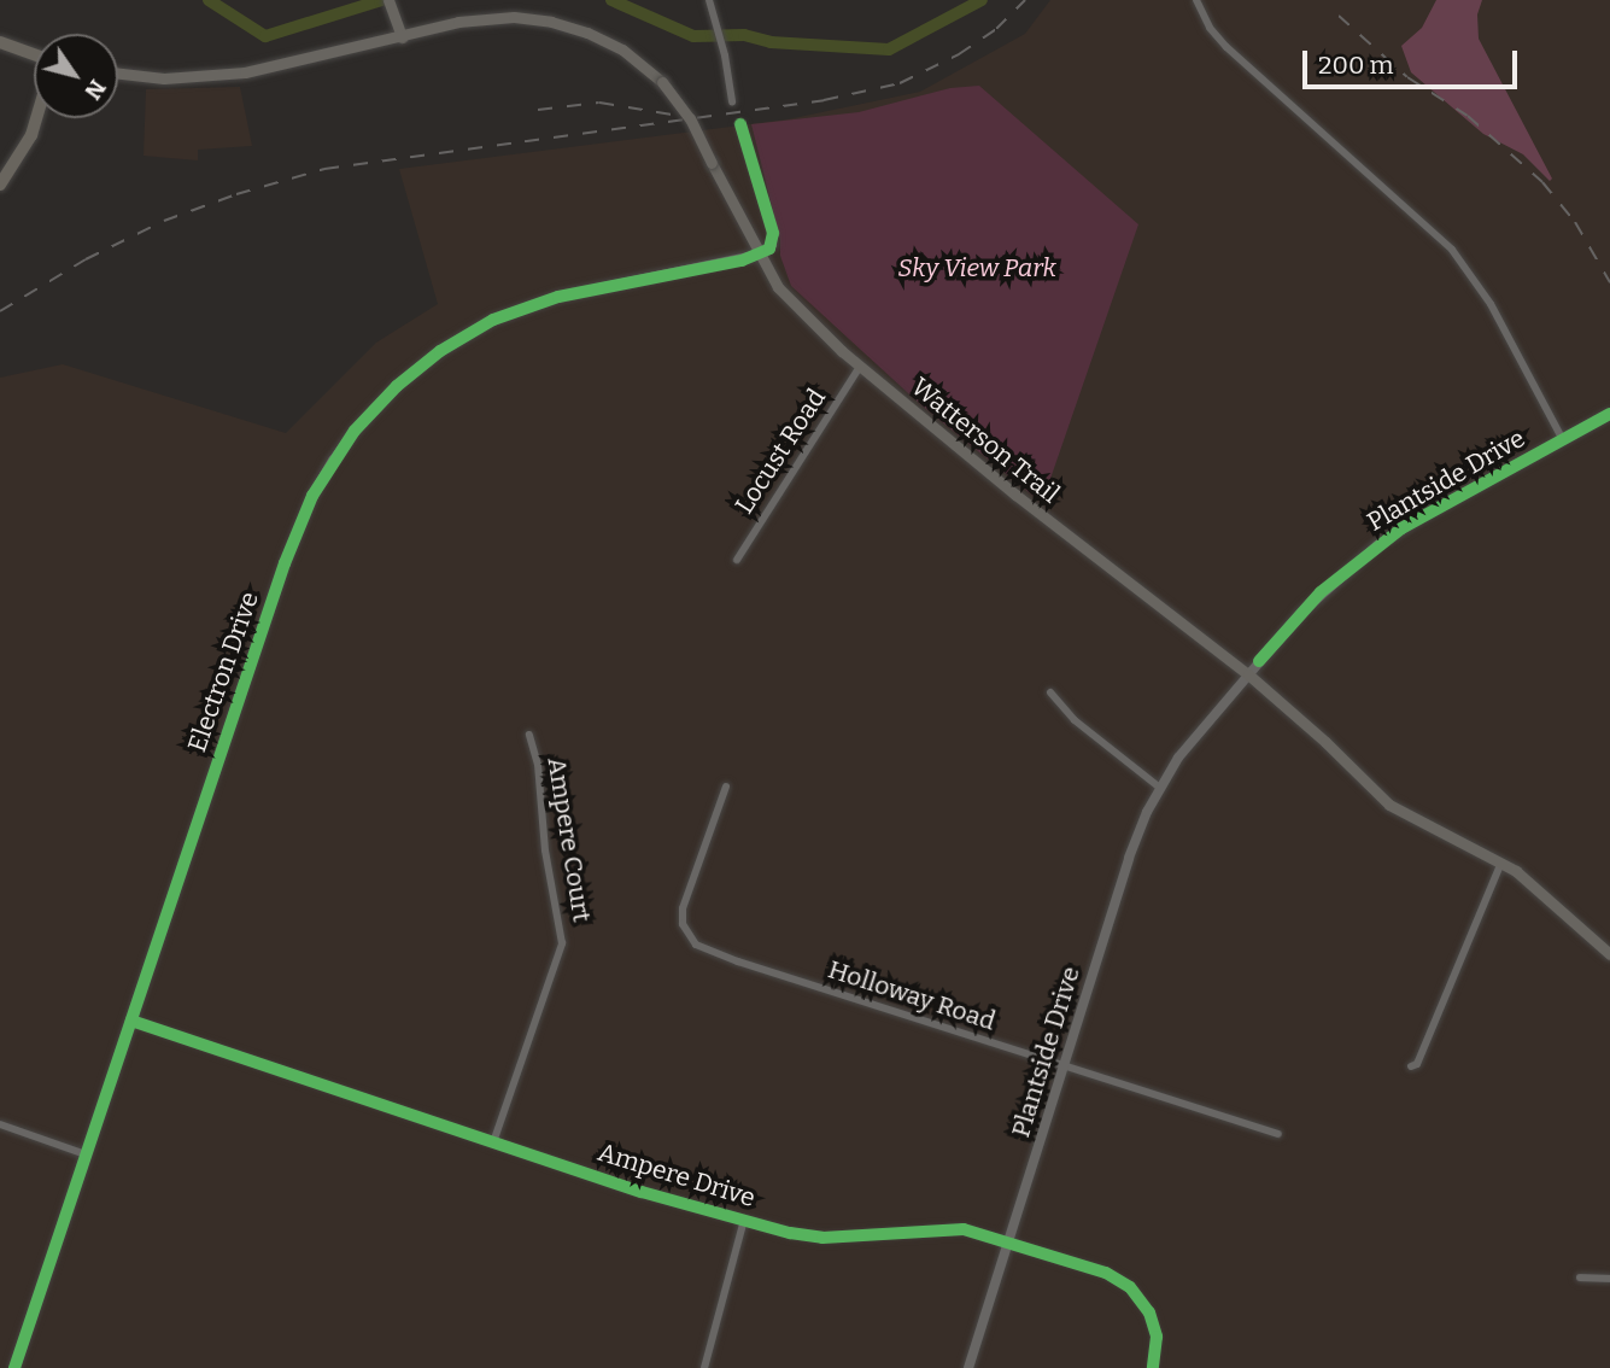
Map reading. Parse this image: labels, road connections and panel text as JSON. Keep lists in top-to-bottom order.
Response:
{
  "streets": {
    "main road": ["Watterson Trail"],
    "street": [
      "Locust Road",
      "Plantside Drive",
      "Electron Drive",
      "Ampere Court",
      "Holloway Road",
      "Ampere Drive"
    ]
  },
  "crossings": [
    ["Watterson Trail", "Locust Road"],
    ["Watterson Trail", "Plantside Drive"],
    ["Watterson Trail", "Electron Drive"],
    ["Plantside Drive", "Holloway Road"],
    ["Plantside Drive", "Ampere Drive"],
    ["Electron Drive", "Ampere Drive"],
    ["Ampere Court", "Ampere Drive"]
  ],
  "parks": ["Sky View Park"],
  "scale_bar": "200 m",
  "north": "bottom right"
}
